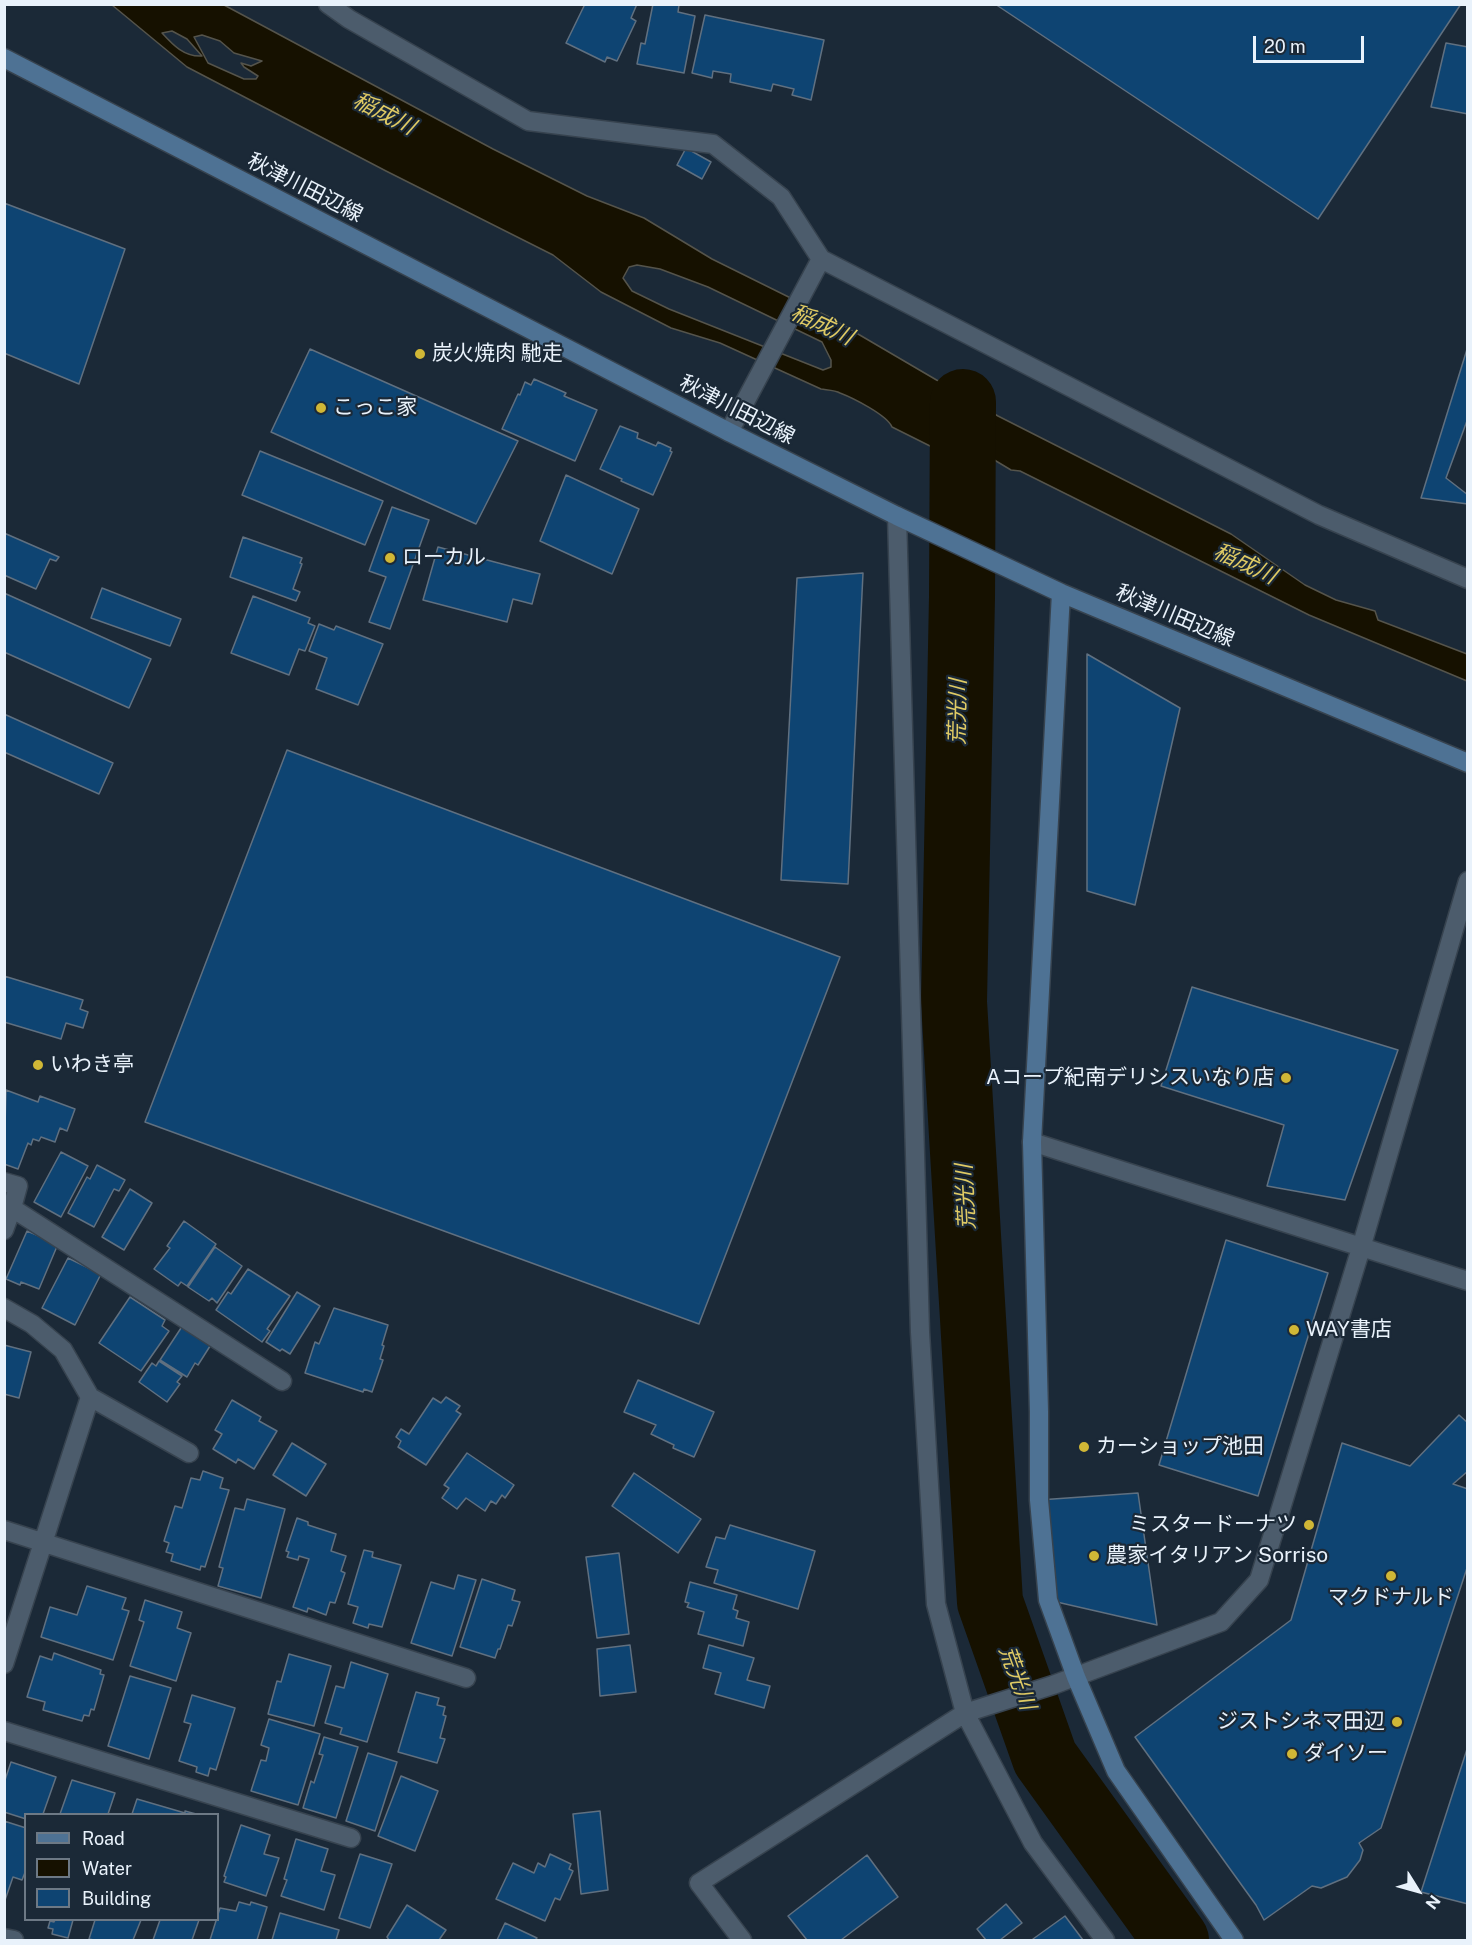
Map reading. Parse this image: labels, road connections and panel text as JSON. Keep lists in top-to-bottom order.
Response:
{
  "streets": {
    "main road": ["秋津川田辺線"]
  },
  "water": ["稲成川", "荒光川"],
  "places": [
    "炭火焼肉 馳走",
    "こっこ家",
    "ローカル",
    "いわき亭",
    "Aコープ紀南デリシスいなり店",
    "WAY書店",
    "カーショップ池田",
    "ミスタードーナツ",
    "農家イタリアン Sorriso",
    "マクドナルド",
    "ジストシネマ田辺",
    "ダイソー"
  ],
  "legend": ["Road", "Water", "Building"],
  "scale_bar": "20 m",
  "north": "bottom right"
}
